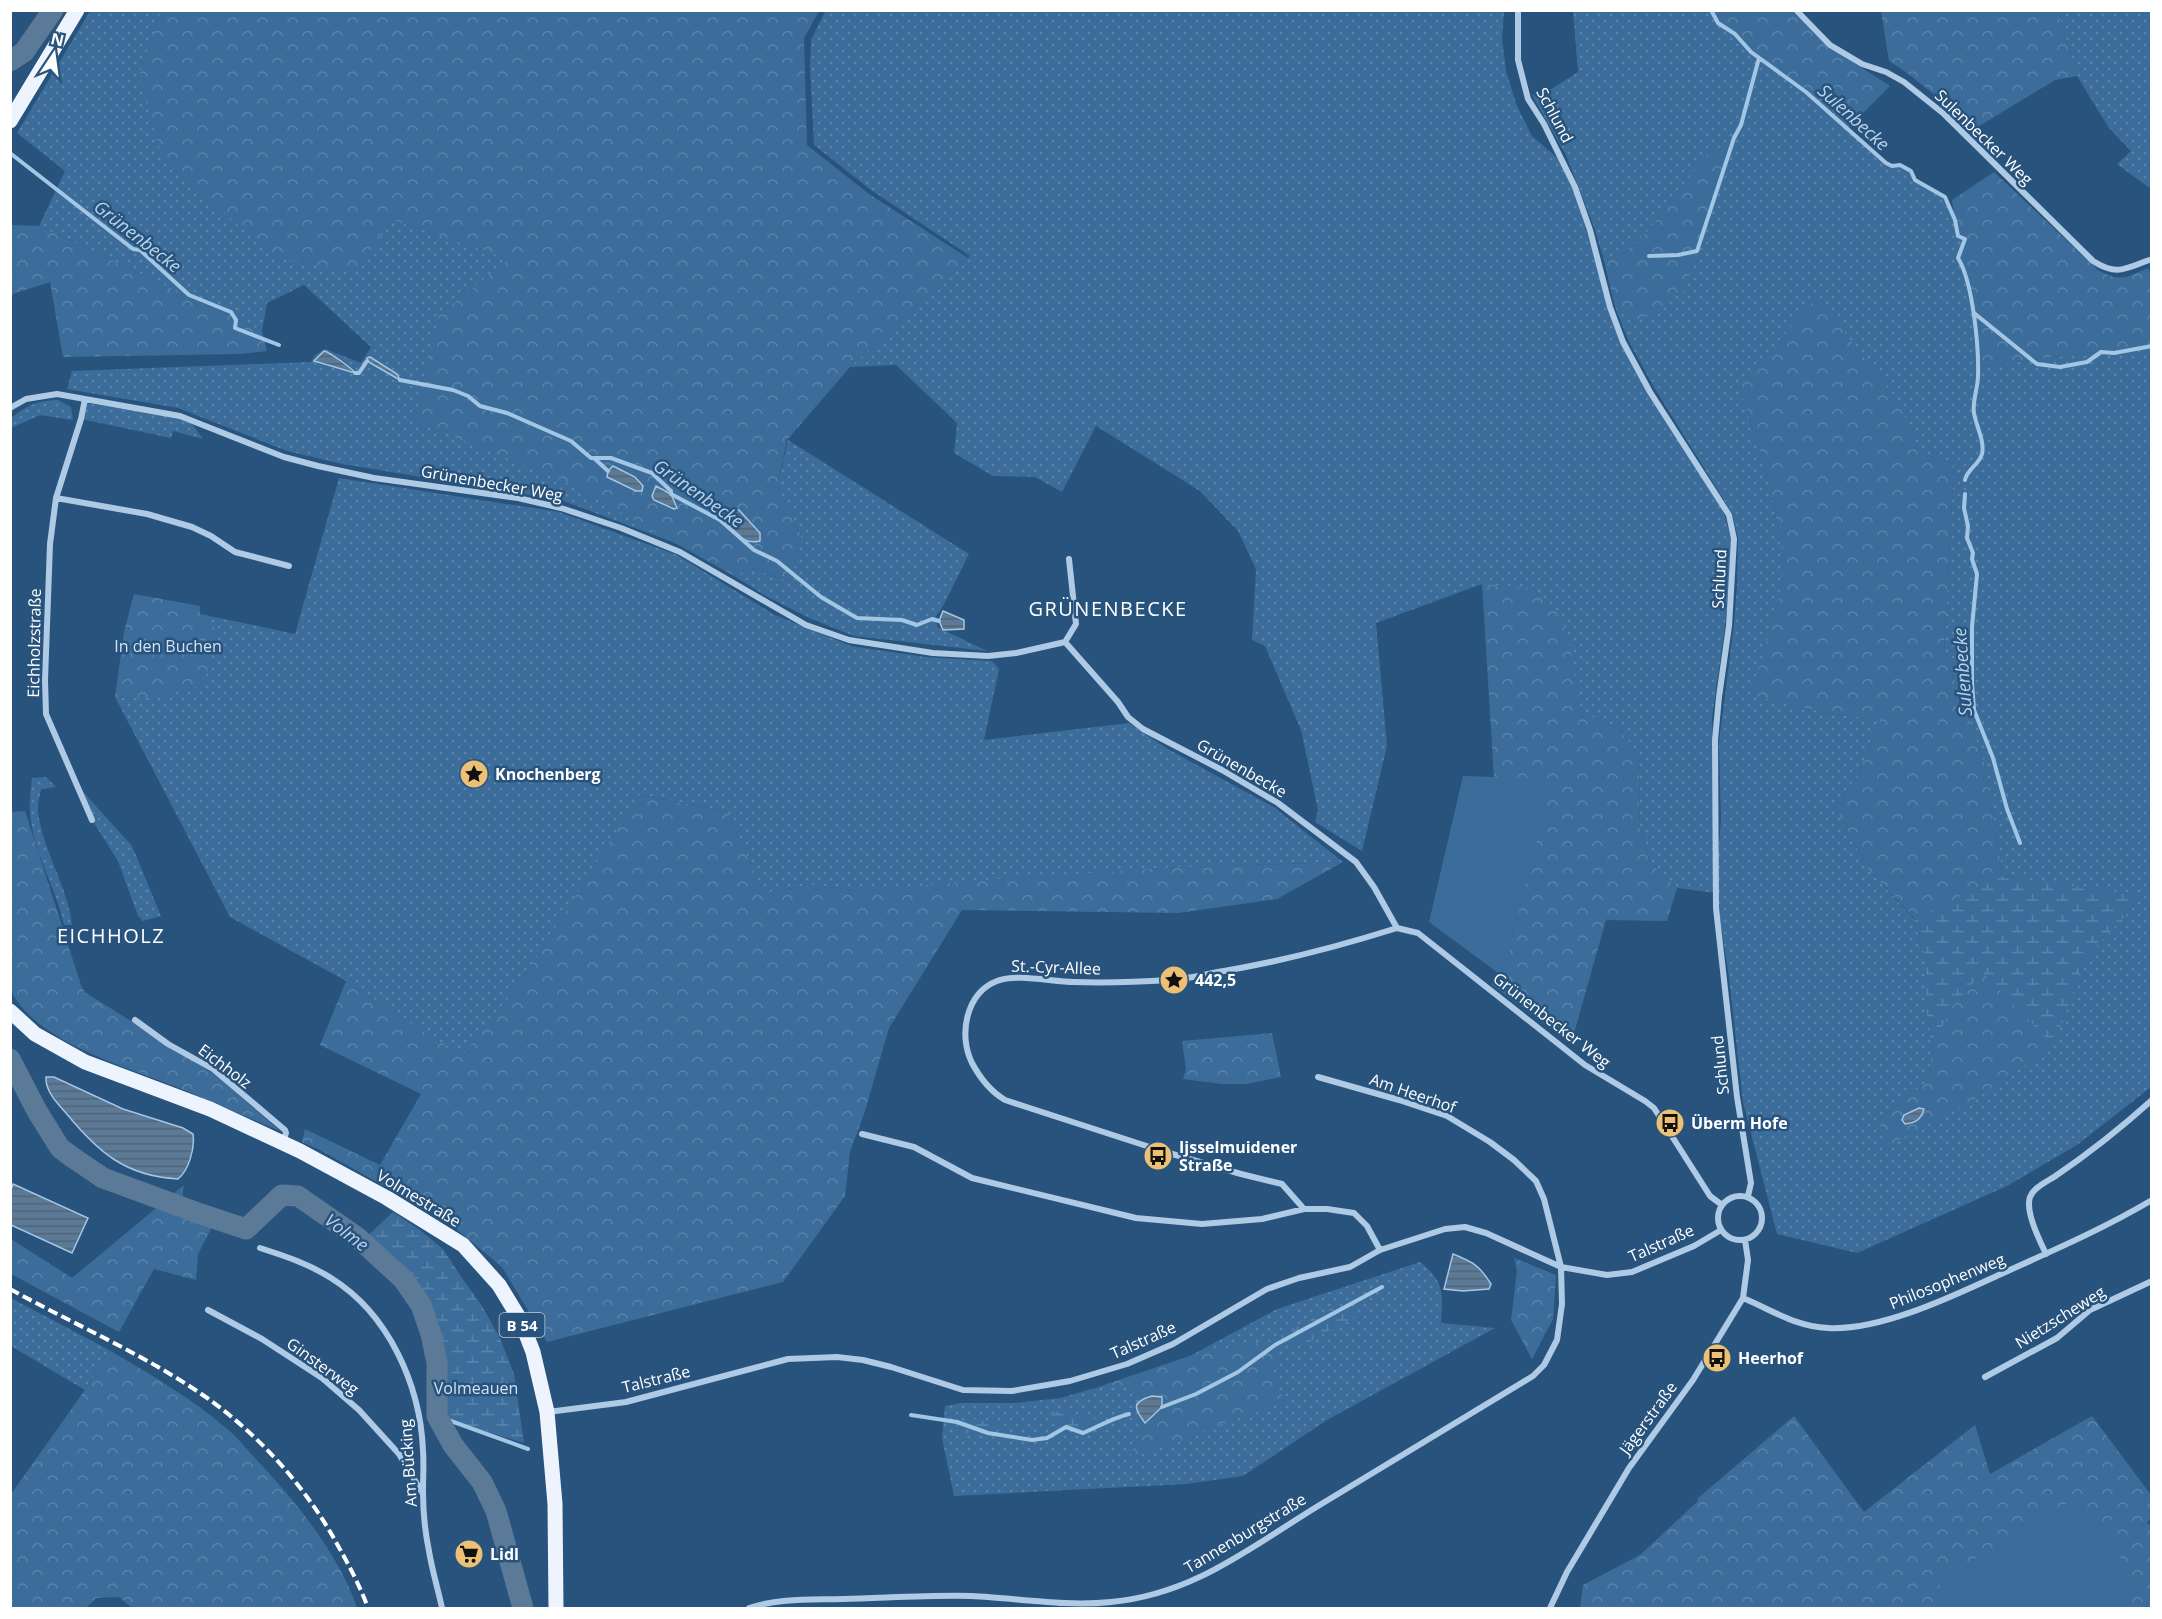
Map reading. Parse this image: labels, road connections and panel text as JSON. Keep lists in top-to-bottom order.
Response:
{
  "streets": {
    "main road": ["Volmestraße", "B 54"],
    "street": [
      "Schlund",
      "Sulenbecker Weg",
      "Grünenbecker Weg",
      "Eichholzstraße",
      "Grünenbecke",
      "St.-Cyr-Allee",
      "Eichholz",
      "Am Heerhof",
      "Talstraße",
      "Philosophenweg",
      "Nietzscheweg",
      "Ginsterweg",
      "Jägerstraße",
      "Am Bücking",
      "Tannenburgstraße"
    ]
  },
  "crossings": [
    ["Schlund", "Grünenbecker Weg"],
    ["Schlund", "Talstraße"],
    ["Schlund", "Jägerstraße"],
    ["Grünenbecker Weg", "Eichholzstraße"],
    ["Grünenbecker Weg", "Grünenbecke"],
    ["Grünenbecker Weg", "St.-Cyr-Allee"],
    ["Grünenbecker Weg", "Talstraße"],
    ["Grünenbecker Weg", "Jägerstraße"],
    ["Grünenbecke", "St.-Cyr-Allee"],
    ["Eichholz", "Volmestraße"],
    ["Am Heerhof", "Talstraße"],
    ["Am Heerhof", "Tannenburgstraße"],
    ["Volmestraße", "Talstraße"],
    ["Talstraße", "Jägerstraße"],
    ["Talstraße", "Tannenburgstraße"],
    ["Philosophenweg", "Jägerstraße"],
    ["Ginsterweg", "Am Bücking"]
  ],
  "districts": ["GRÜNENBECKE", "EICHHOLZ"],
  "water": ["Sulenbecke", "Grünenbecke", "Volme"],
  "parks": ["In den Buchen", "Volmeauen"],
  "places": {
    "place": ["Knochenberg", "442,5"],
    "bus stop": ["Überm Hofe", "Ijsselmuidener Straße", "Heerhof"],
    "supermarket": ["Lidl"]
  },
  "north": "top"
}
